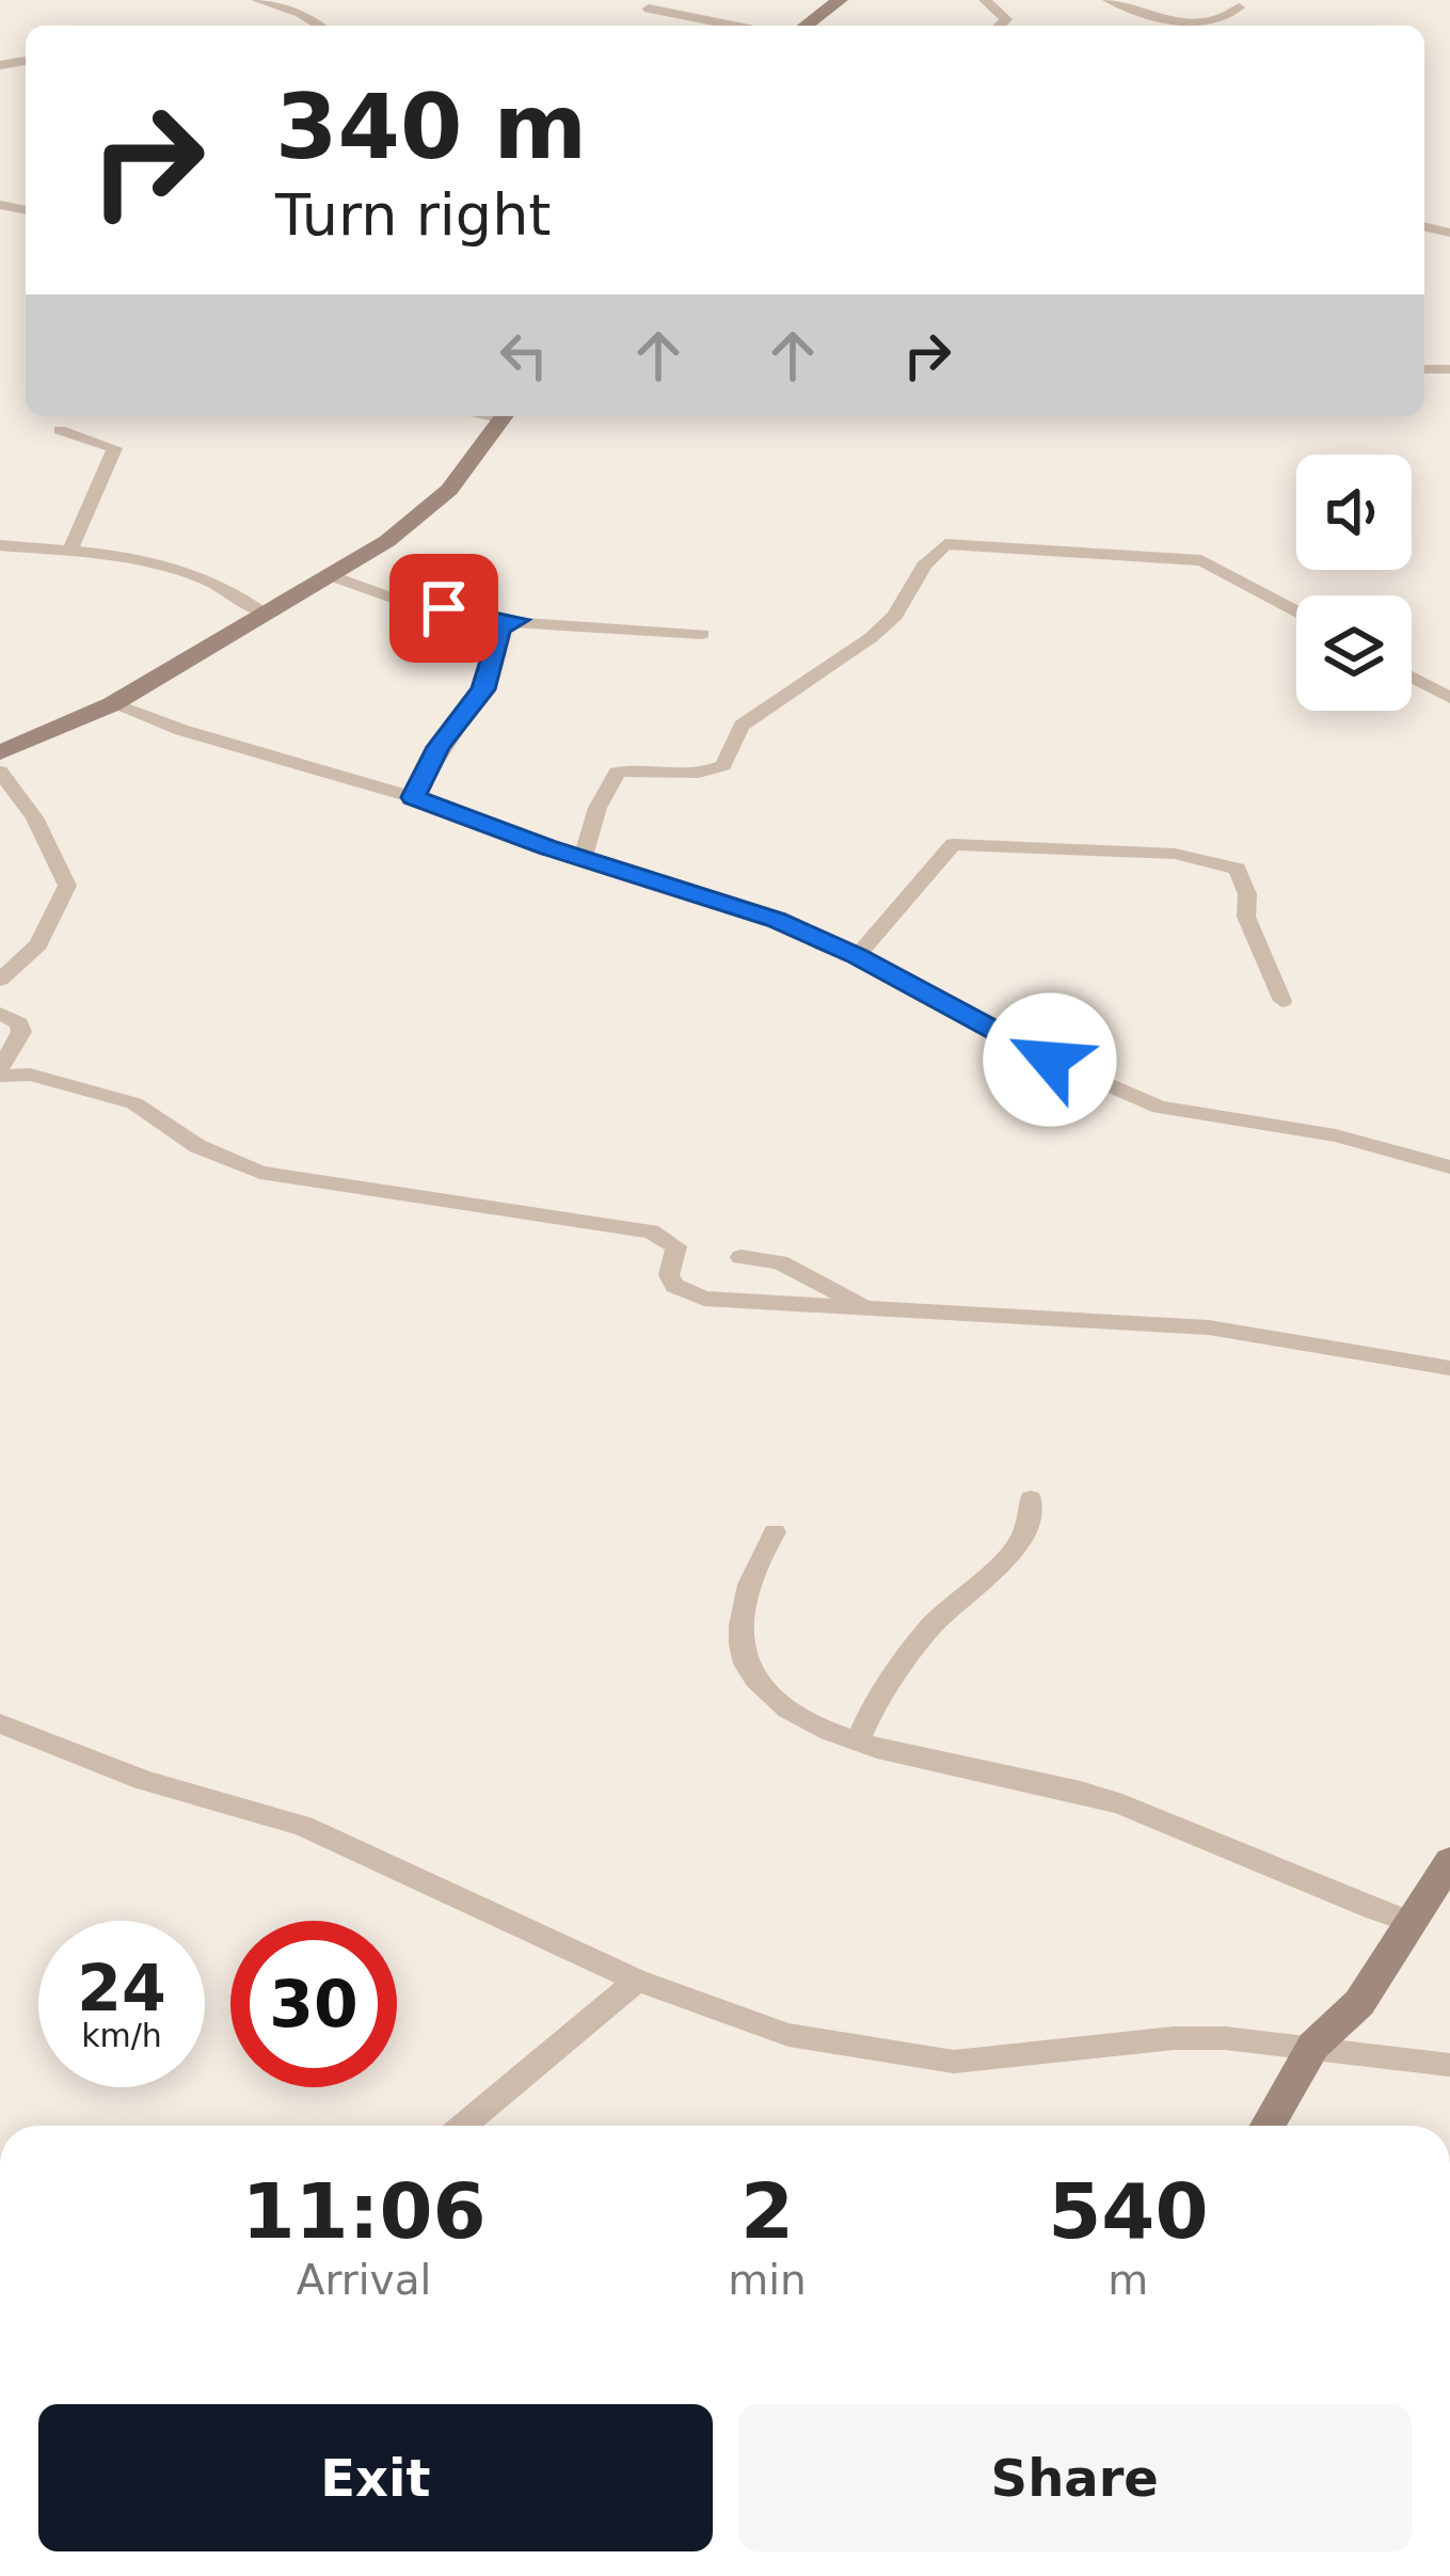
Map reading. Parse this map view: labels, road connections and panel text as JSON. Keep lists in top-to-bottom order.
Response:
{
  "page": {
    "turn": ["340 m", "Turn right"],
    "speed": "24 km/h",
    "limit": "30",
    "eta": [
      "11:06",
      "Arrival",
      "2",
      "min",
      "540",
      "m"
    ],
    "buttons": ["Exit", "Share"]
  }
}
